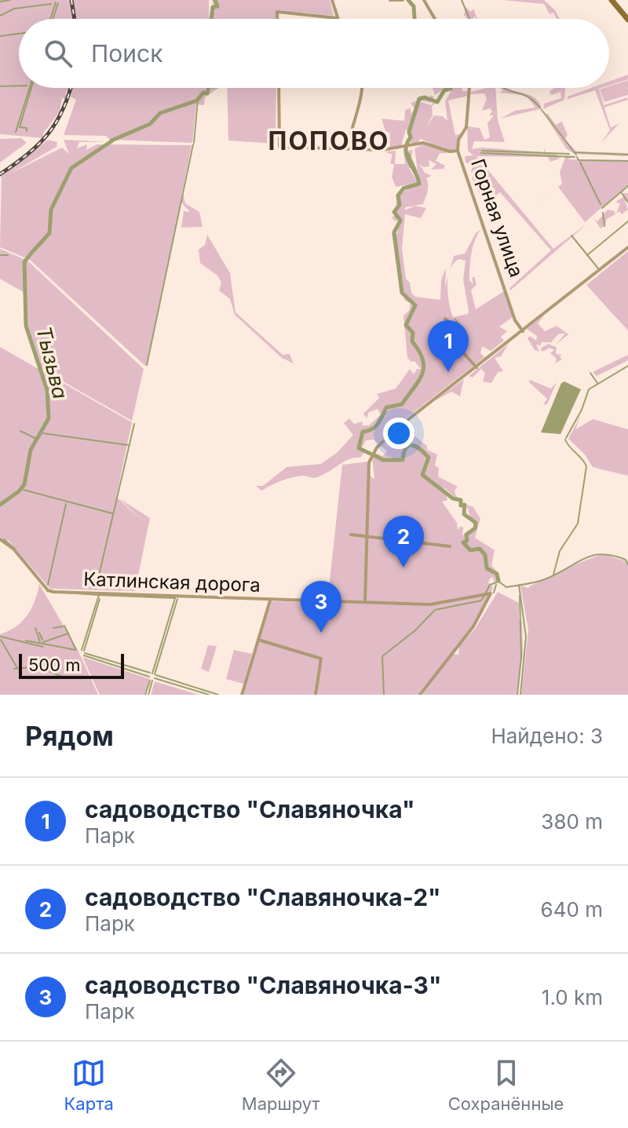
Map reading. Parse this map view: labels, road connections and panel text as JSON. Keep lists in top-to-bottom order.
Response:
{
  "streets": {
    "street": ["Горная улица", "Катлинская дорога"]
  },
  "districts": ["ПОПОВО"],
  "water": ["Тызьва"],
  "scale_bar": "500 m",
  "page": {
    "search": "Поиск",
    "pins": ["1", "2", "3"],
    "scale": "500 m",
    "heading": ["Рядом", "Найдено: 3"],
    "list": [
      {
        "mark": "1",
        "name": "садоводство \"Славяночка\"",
        "note": "Парк",
        "value": "380 m"
      },
      {
        "mark": "2",
        "name": "садоводство \"Славяночка-2\"",
        "note": "Парк",
        "value": "640 m"
      },
      {
        "mark": "3",
        "name": "садоводство \"Славяночка-3\"",
        "note": "Парк",
        "value": "1.0 km"
      }
    ],
    "nav": ["Карта", "Маршрут", "Сохранённые"]
  }
}
